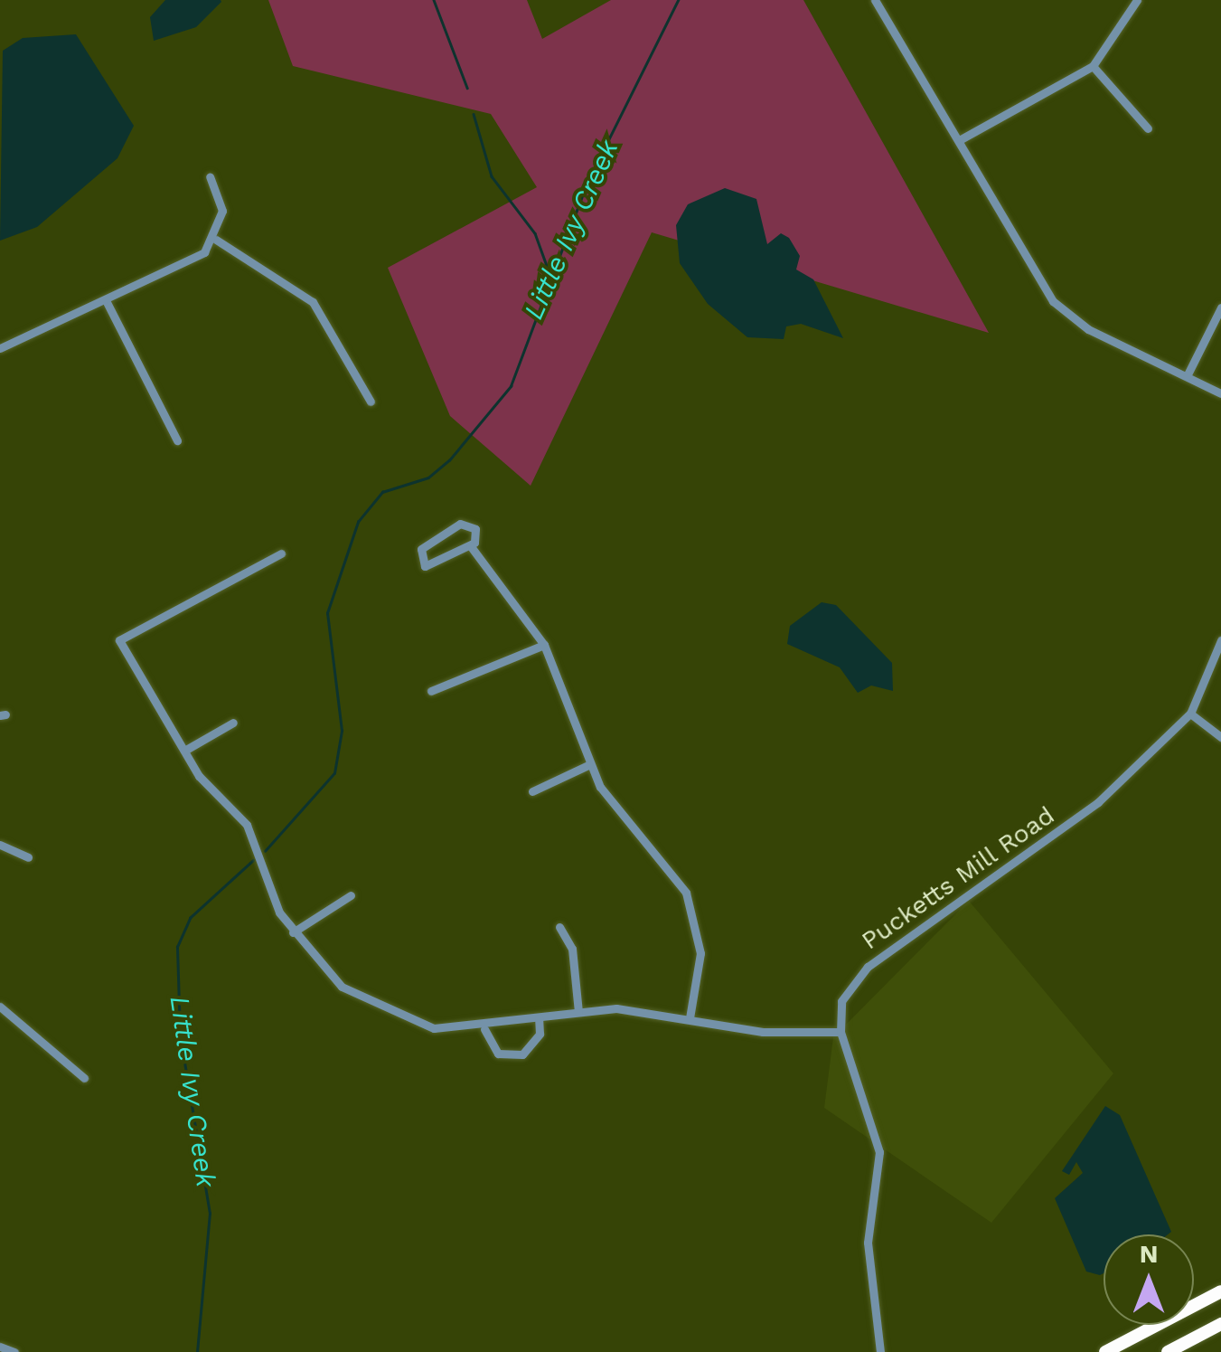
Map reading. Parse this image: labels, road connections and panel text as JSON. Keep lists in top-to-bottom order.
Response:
{
  "streets": {
    "street": ["Pucketts Mill Road"]
  },
  "water": ["Little Ivy Creek"],
  "north": "top"
}
